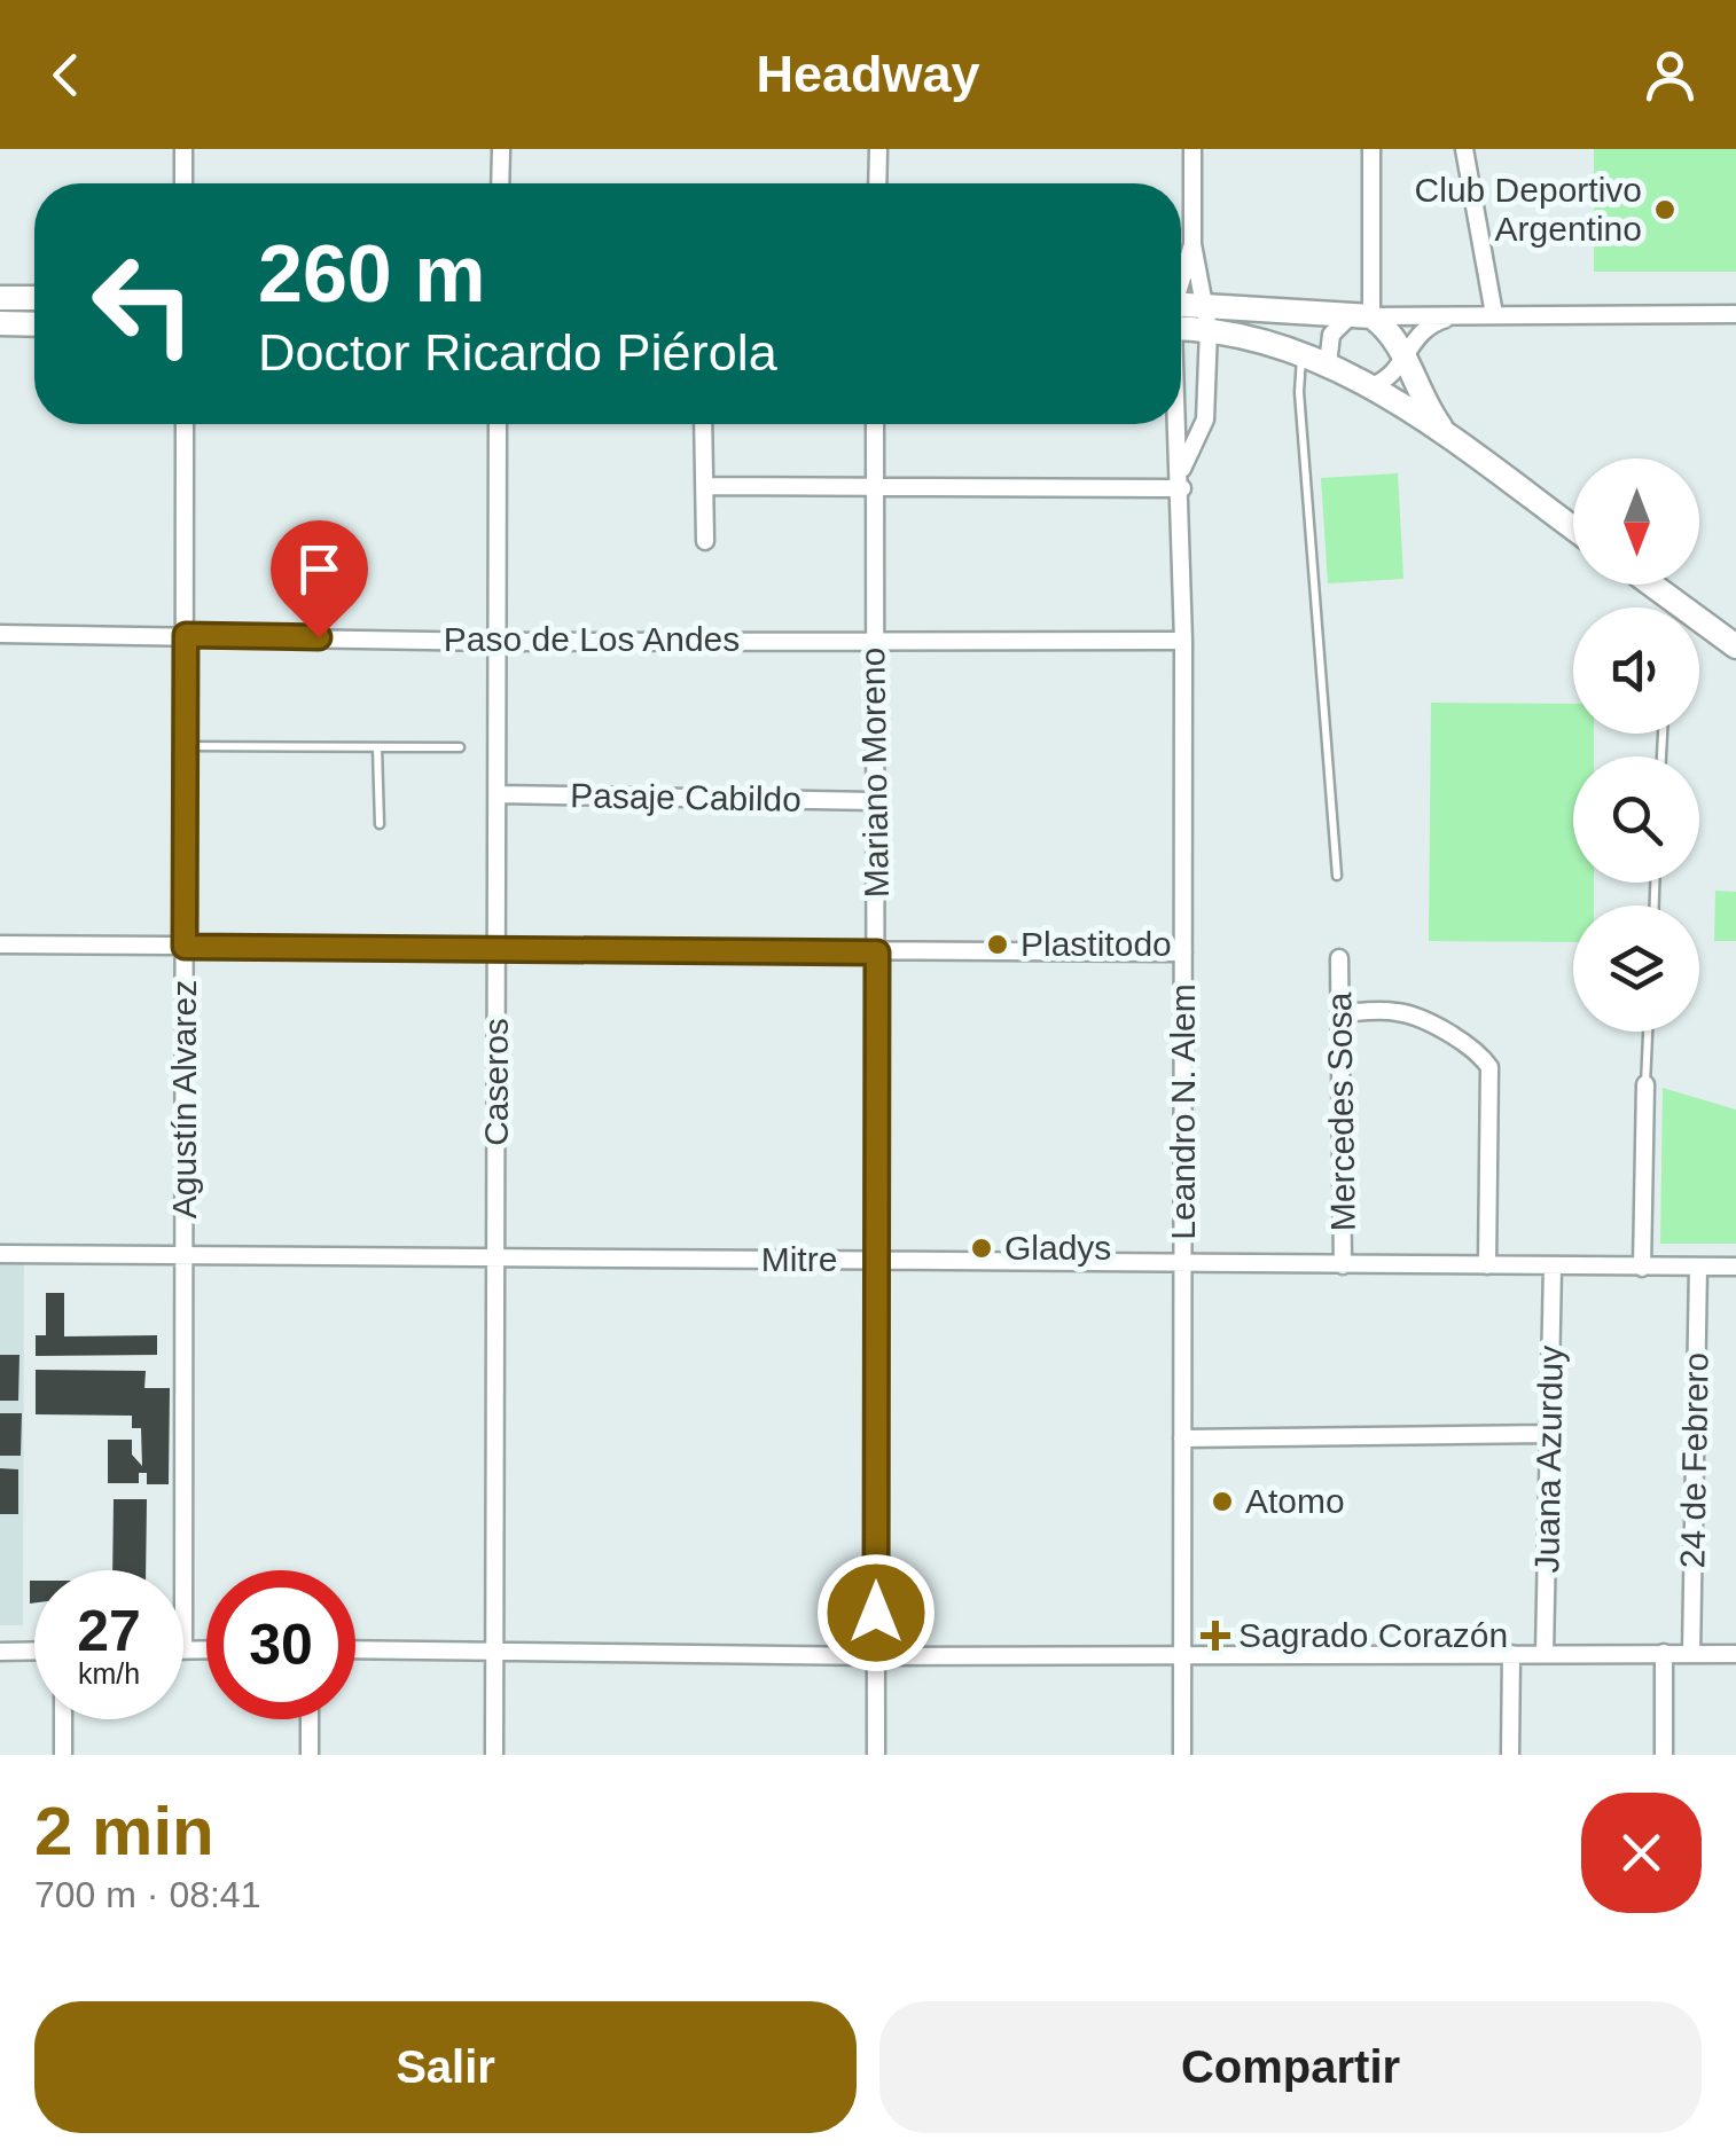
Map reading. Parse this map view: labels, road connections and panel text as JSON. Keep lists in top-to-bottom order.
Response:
{
  "streets": {
    "street": [
      "Paso de Los Andes",
      "Mariano Moreno",
      "Pasaje Cabildo",
      "Caseros",
      "Agustín Alvarez",
      "Leandro N. Alem",
      "Mercedes Sosa",
      "Mitre",
      "Juana Azurduy",
      "24 de Febrero"
    ]
  },
  "crossings": [
    ["Paso de Los Andes", "Mariano Moreno"],
    ["Paso de Los Andes", "Caseros"],
    ["Paso de Los Andes", "Agustín Alvarez"],
    ["Paso de Los Andes", "Leandro N. Alem"],
    ["Mariano Moreno", "Pasaje Cabildo"],
    ["Mariano Moreno", "Mitre"],
    ["Pasaje Cabildo", "Caseros"],
    ["Caseros", "Mitre"],
    ["Agustín Alvarez", "Mitre"],
    ["Leandro N. Alem", "Mitre"],
    ["Mercedes Sosa", "Mitre"],
    ["Mitre", "Juana Azurduy"],
    ["Mitre", "24 de Febrero"]
  ],
  "places": {
    "other": [
      "Club Deportivo Argentino",
      "Plastitodo",
      "Gladys",
      "Atomo"
    ],
    "health": ["Sagrado Corazón"]
  },
  "north": "bottom",
  "page": {
    "header": "Headway",
    "turn": ["260 m", "Doctor Ricardo Piérola"],
    "speed": "27 km/h",
    "limit": "30",
    "heading": ["2 min", "700 m · 08:41"],
    "buttons": ["Salir", "Compartir"]
  }
}
